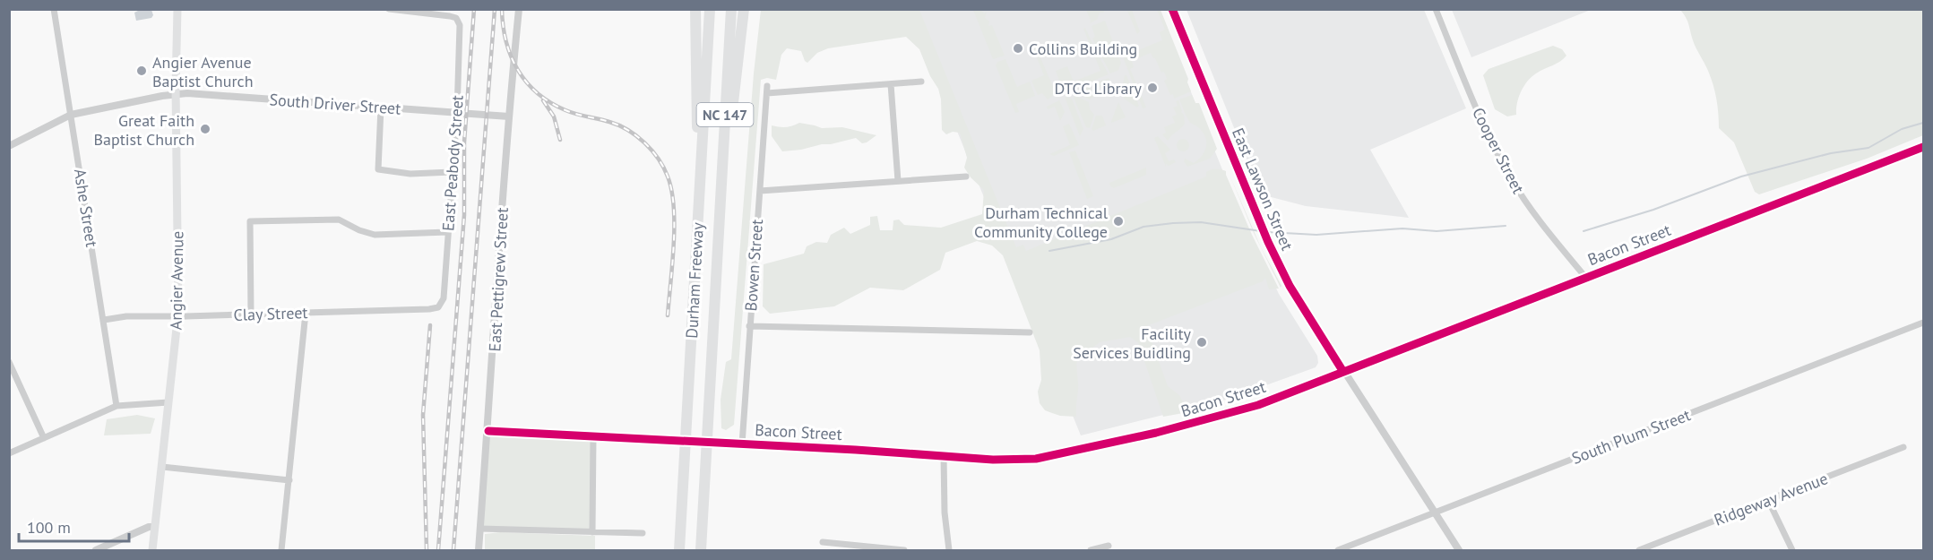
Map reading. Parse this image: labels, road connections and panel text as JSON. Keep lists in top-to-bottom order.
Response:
{
  "streets": {
    "highway": ["NC 147", "Durham Freeway"],
    "main road": ["Angier Avenue"],
    "street": [
      "South Driver Street",
      "Cooper Street",
      "East Peabody Street",
      "East Lawson Street",
      "Ashe Street",
      "Bacon Street",
      "Bowen Street",
      "East Pettigrew Street",
      "Clay Street",
      "South Plum Street",
      "Ridgeway Avenue"
    ]
  },
  "crossings": [
    ["South Driver Street", "East Peabody Street"],
    ["South Driver Street", "Ashe Street"],
    ["South Driver Street", "East Pettigrew Street"],
    ["South Driver Street", "Angier Avenue"],
    ["Cooper Street", "Bacon Street"],
    ["East Peabody Street", "Clay Street"],
    ["East Lawson Street", "Bacon Street"],
    ["East Lawson Street", "South Plum Street"],
    ["Ashe Street", "Clay Street"],
    ["Bacon Street", "Bowen Street"],
    ["Bacon Street", "East Pettigrew Street"],
    ["Angier Avenue", "Clay Street"]
  ],
  "places": [
    "Collins Building",
    "Angier Avenue Baptist Church",
    "DTCC Library",
    "Great Faith Baptist Church",
    "Durham Technical Community College",
    "Facility Services Buidling"
  ],
  "scale_bar": "100 m"
}
